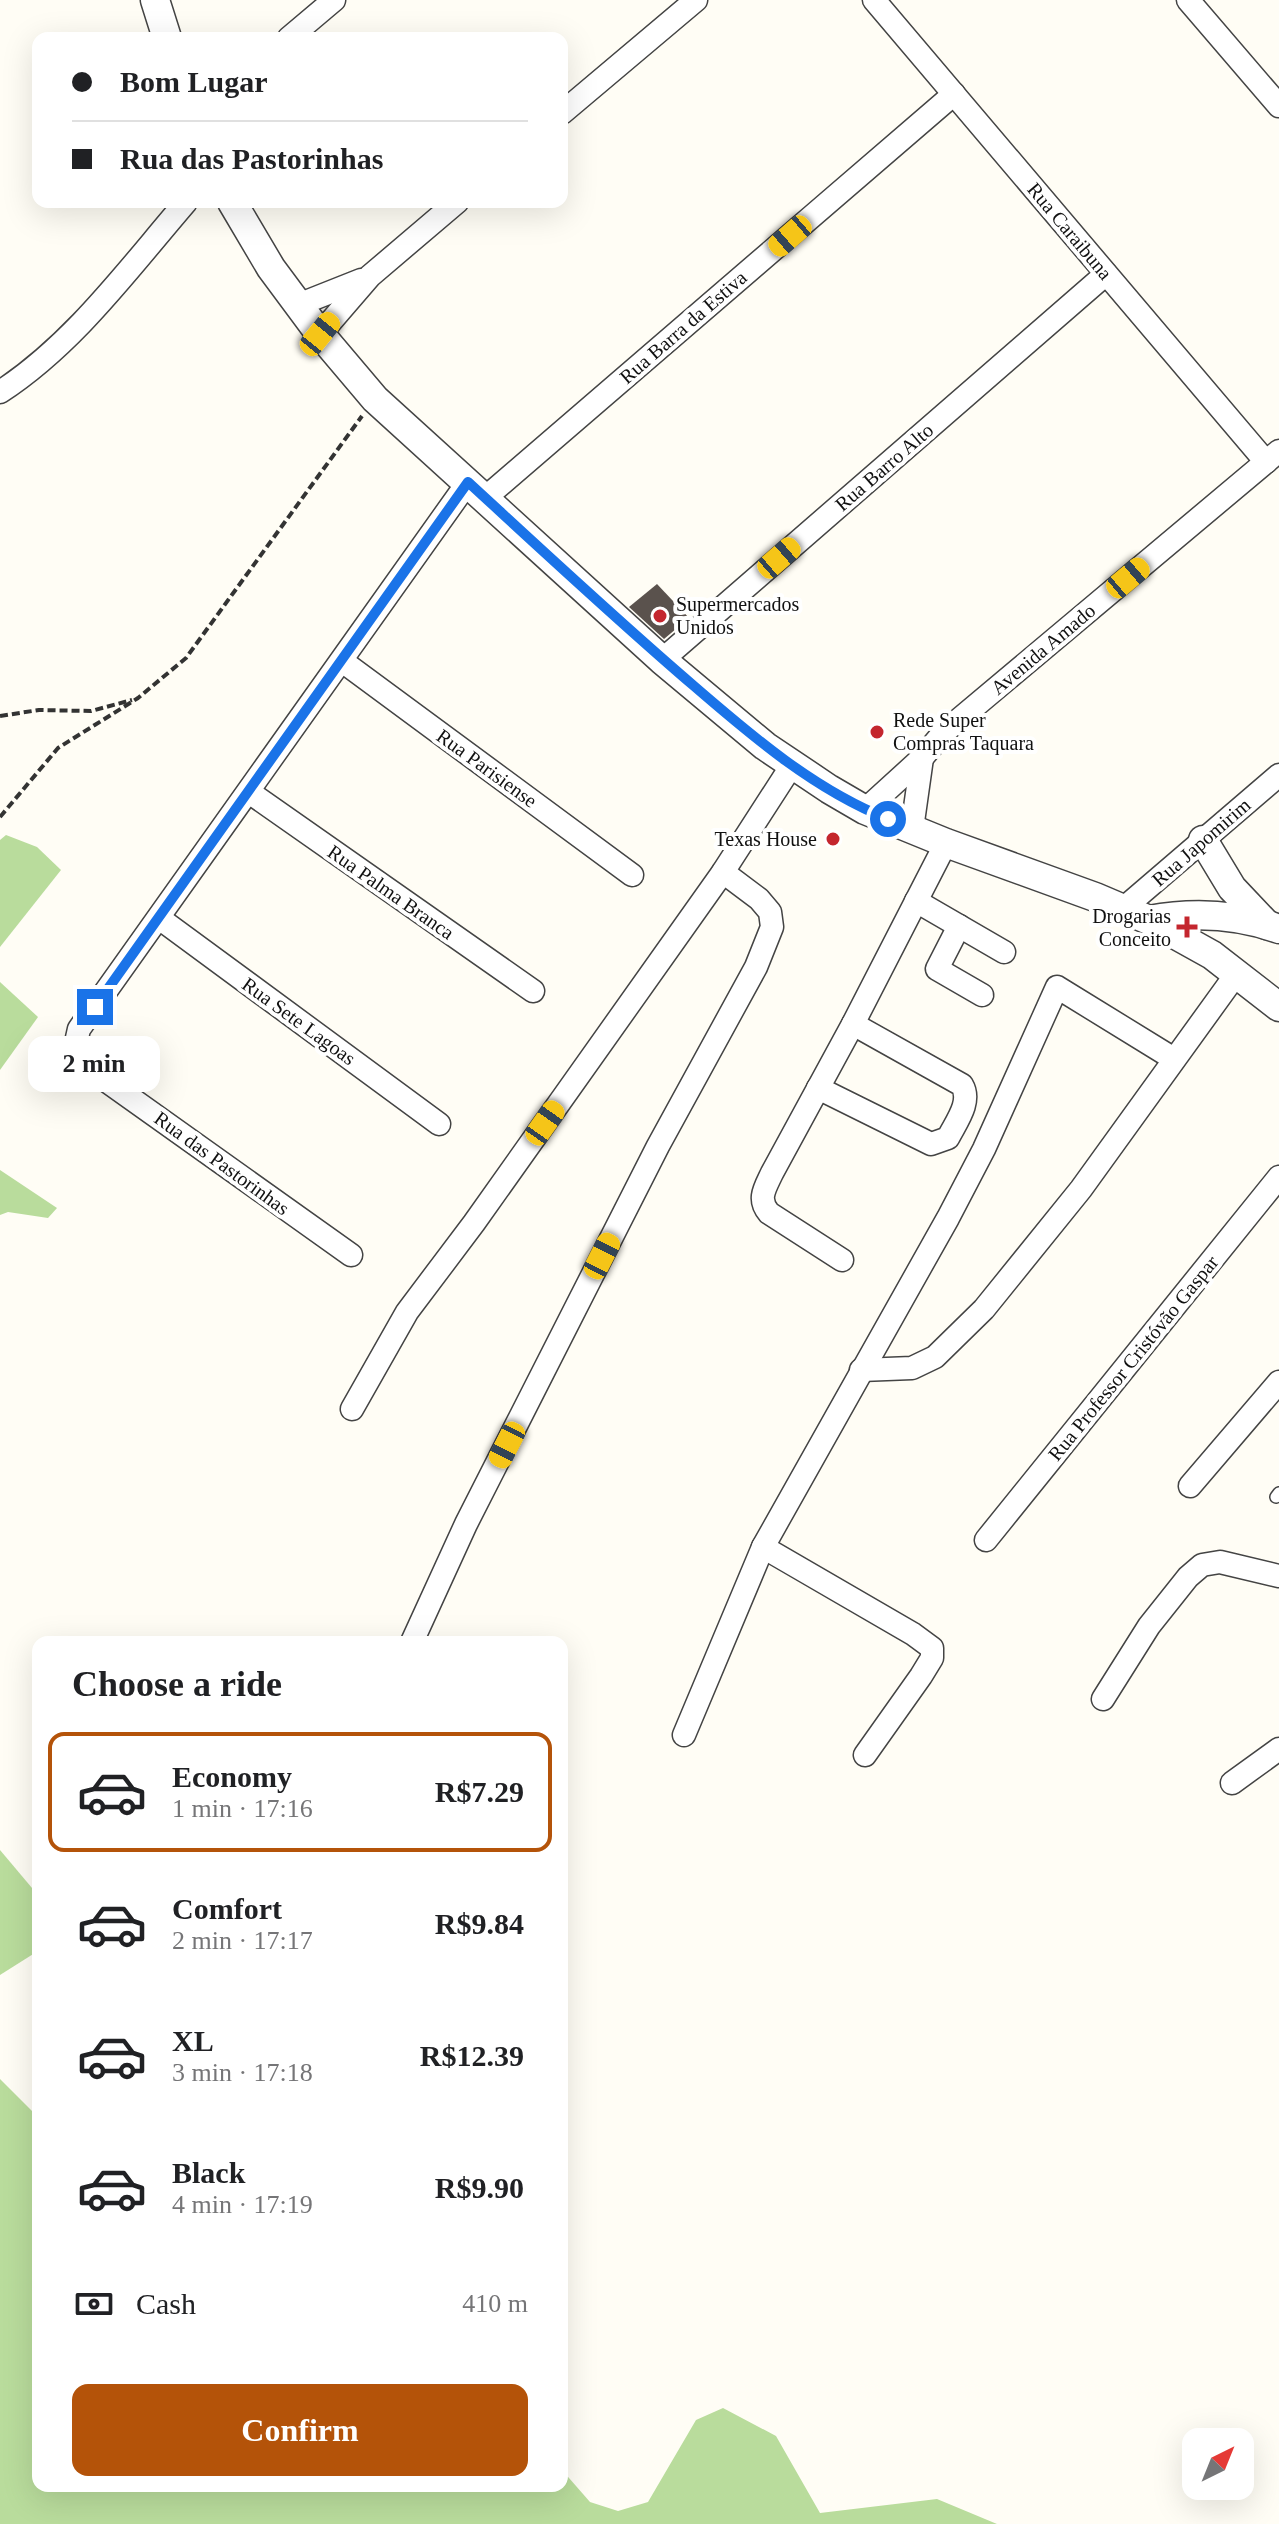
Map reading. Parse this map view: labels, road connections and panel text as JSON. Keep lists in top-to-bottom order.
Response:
{
  "streets": {
    "street": [
      "Rua Caraibuna",
      "Rua Barra da Estiva",
      "Rua Barro Alto",
      "Avenida Amado",
      "Rua Parisiense",
      "Rua Japomirim",
      "Rua Palma Branca",
      "Rua Sete Lagoas",
      "Rua das Pastorinhas",
      "Rua Professor Cristóvão Gaspar"
    ]
  },
  "crossings": [
    ["Rua Caraibuna", "Rua Barra da Estiva"],
    ["Rua Caraibuna", "Rua Barro Alto"],
    ["Rua Caraibuna", "Avenida Amado"],
    ["Rua Barra da Estiva", "Rua das Pastorinhas"],
    ["Rua Parisiense", "Rua das Pastorinhas"],
    ["Rua Palma Branca", "Rua das Pastorinhas"],
    ["Rua Sete Lagoas", "Rua das Pastorinhas"]
  ],
  "places": {
    "other": ["Supermercados Unidos", "Rede Super Compras Taquara", "Texas House"],
    "health": ["Drogarias Conceito"]
  },
  "north": "top right",
  "page": {
    "banner": ["Bom Lugar", "Rua das Pastorinhas"],
    "bubble": "2 min",
    "heading": "Choose a ride",
    "list": [
      {
        "name": "Economy",
        "note": "1 min · 17:16",
        "value": "R$7.29"
      },
      {
        "name": "Comfort",
        "note": "2 min · 17:17",
        "value": "R$9.84"
      },
      {
        "name": "XL",
        "note": "3 min · 17:18",
        "value": "R$12.39"
      },
      {
        "name": "Black",
        "note": "4 min · 17:19",
        "value": "R$9.90"
      }
    ],
    "pay": ["Cash", "410 m"],
    "buttons": "Confirm"
  }
}
